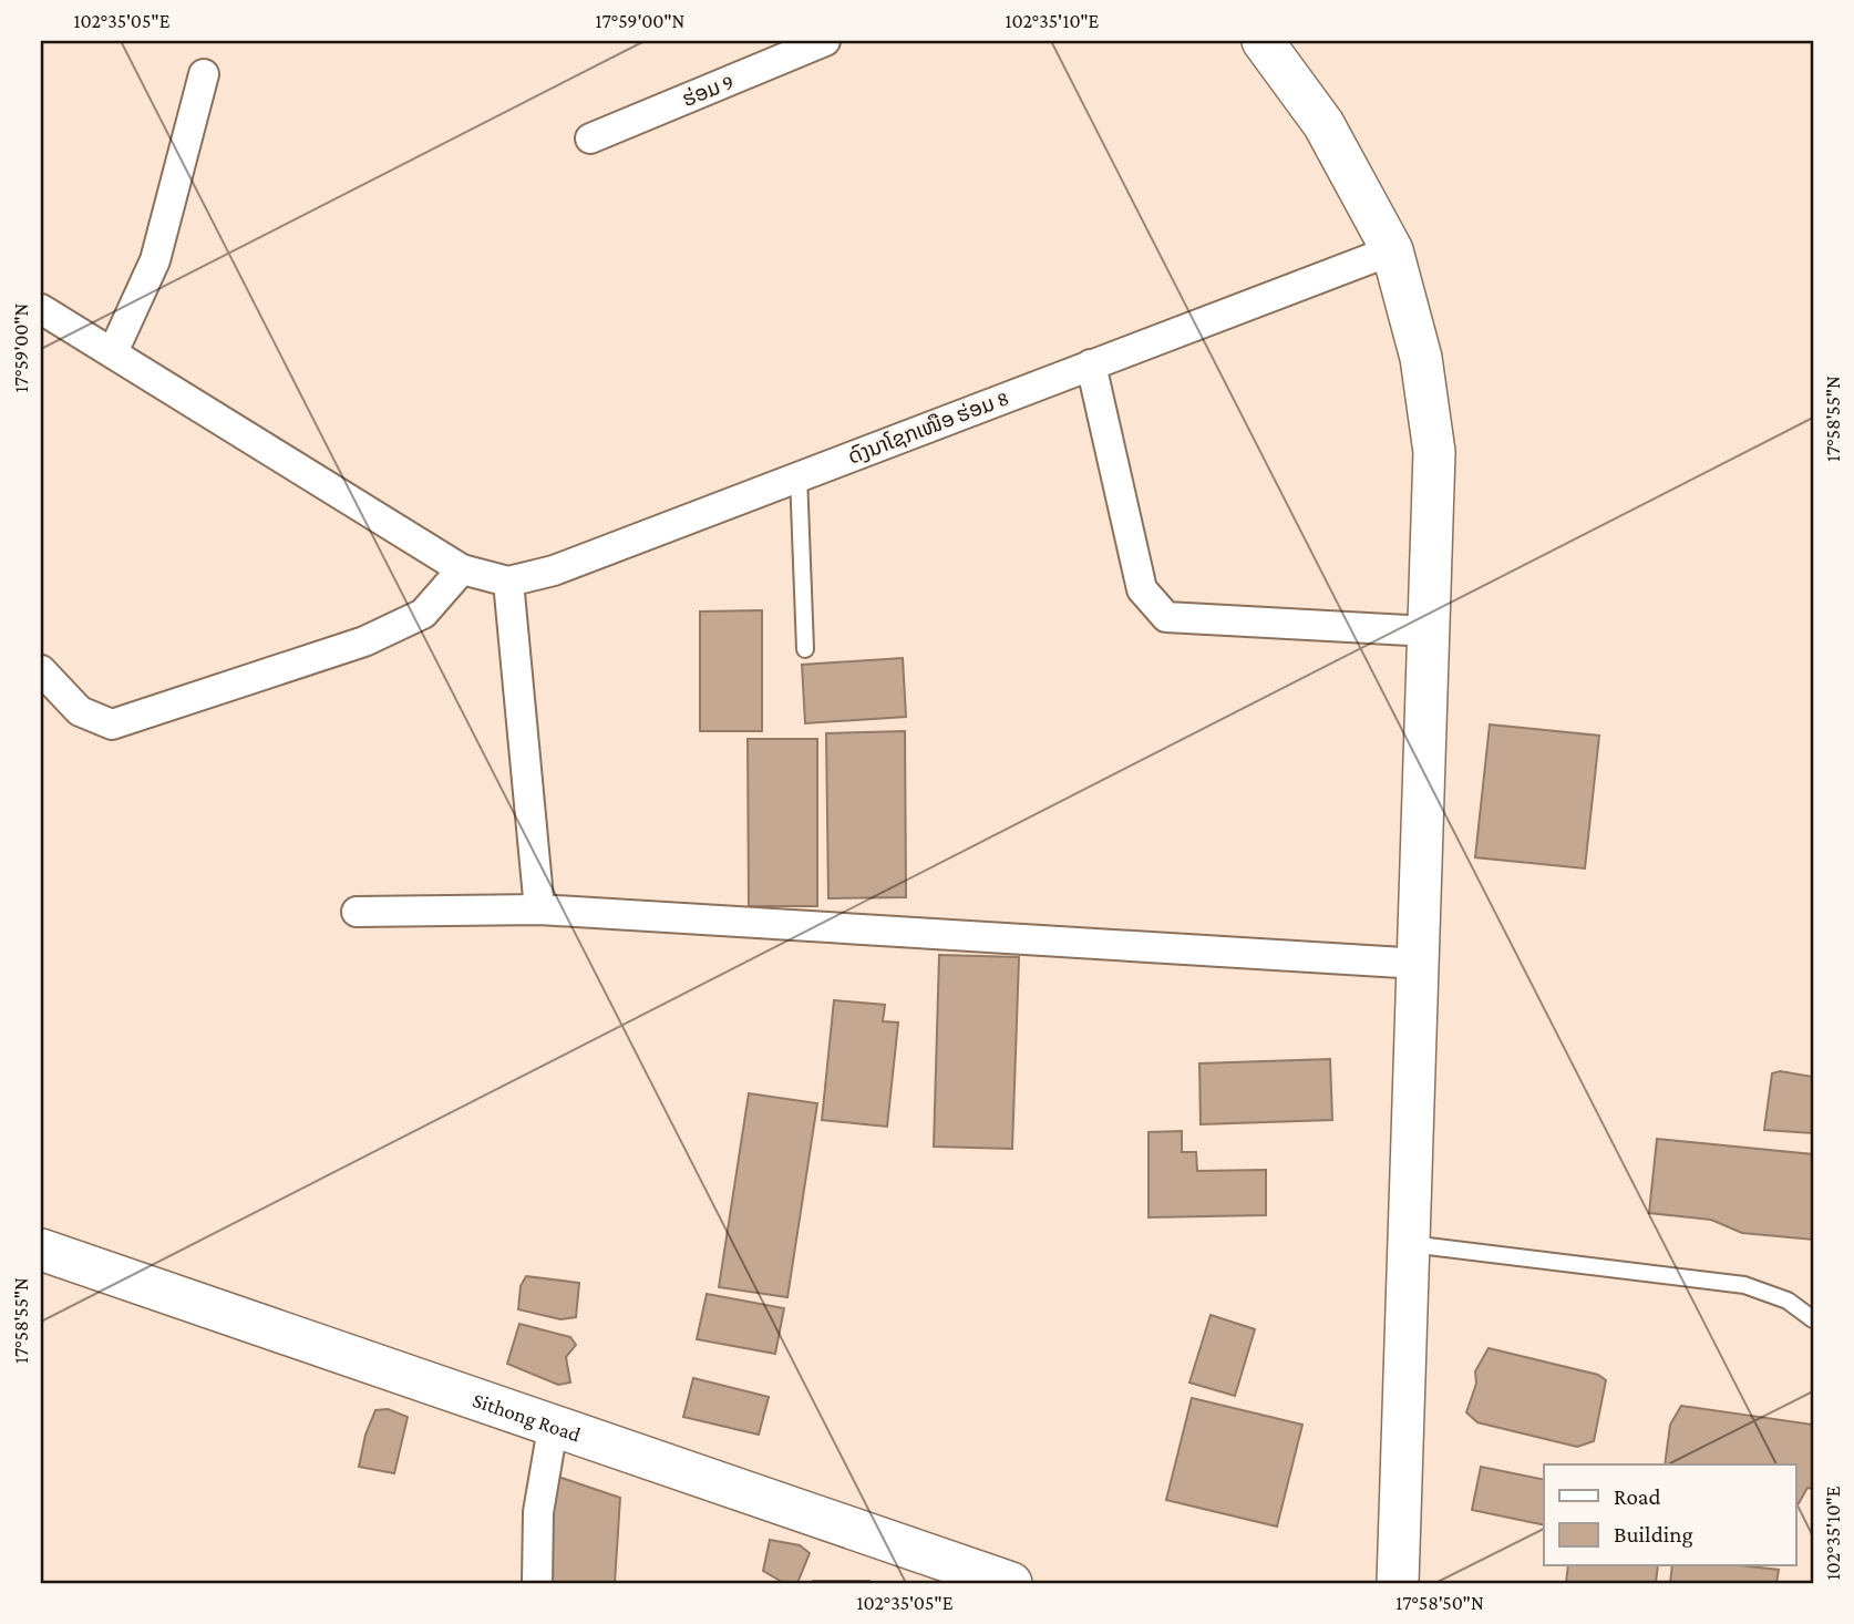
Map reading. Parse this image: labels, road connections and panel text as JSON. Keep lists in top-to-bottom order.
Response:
{
  "streets": {
    "street": ["ຮ່ອມ 9", "ດົງນາໂຊກເໜືອ ຮ່ອມ 8", "Sithong Road"]
  },
  "legend": ["Road", "Building"],
  "coordinates": [
    "102°35'05\"E",
    "17°59'00\"N",
    "102°35'10\"E",
    "17°58'55\"N",
    "17°58'50\"N"
  ]
}
